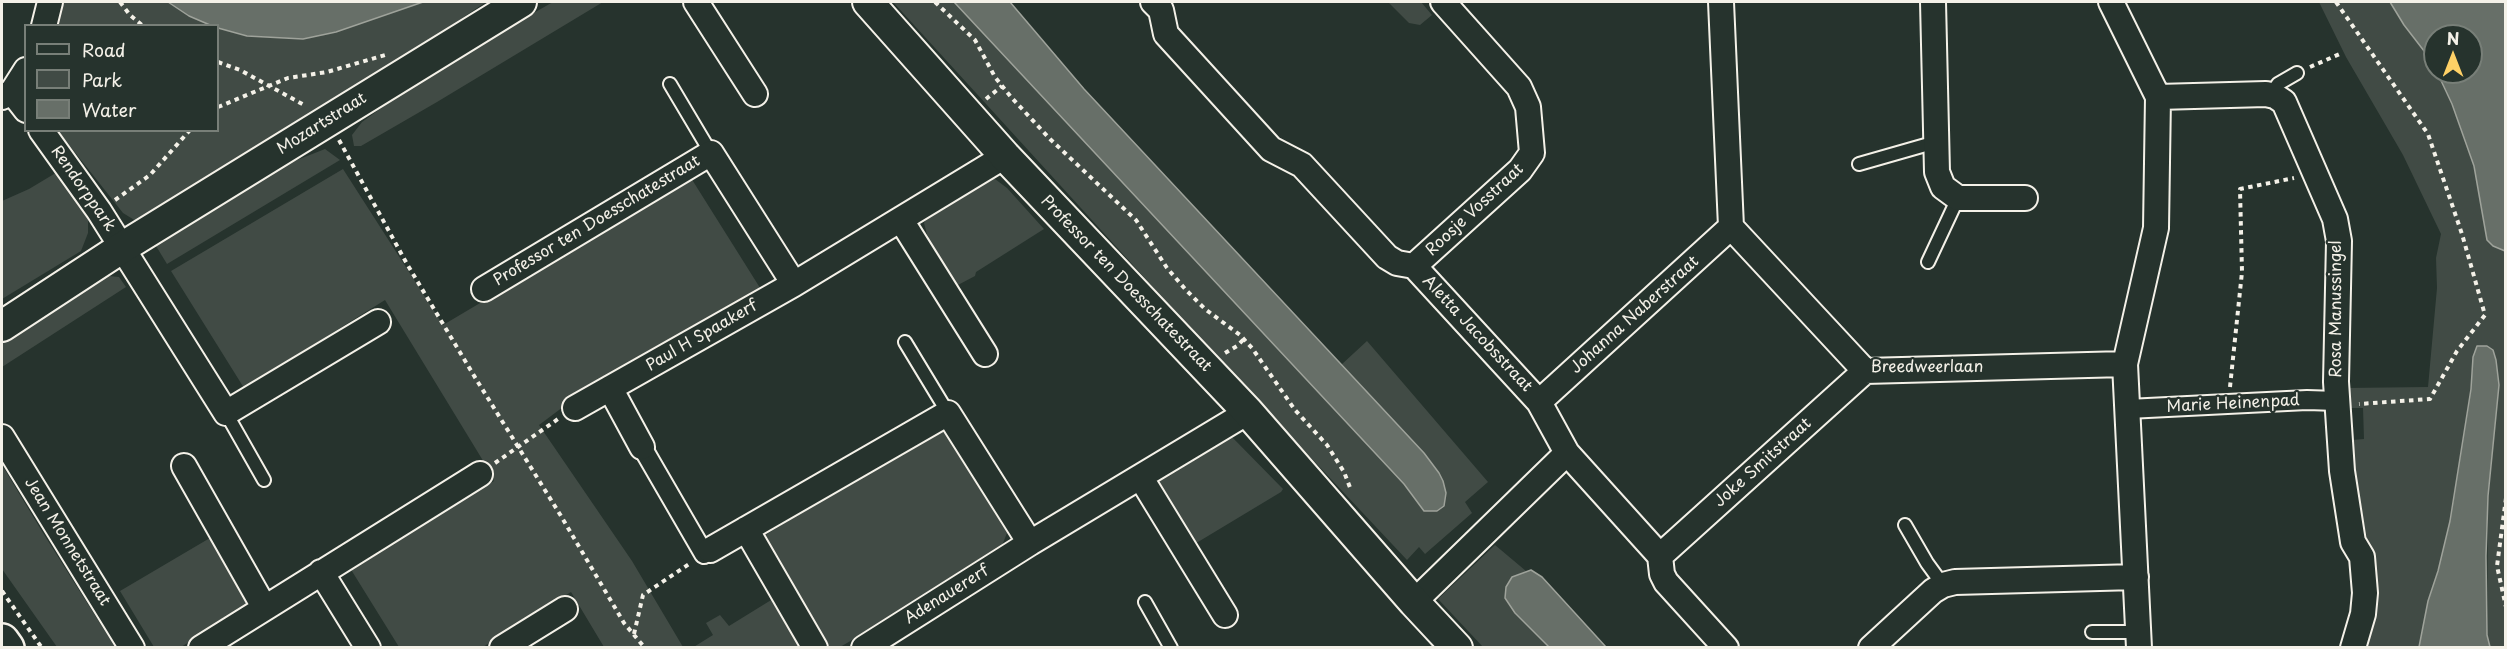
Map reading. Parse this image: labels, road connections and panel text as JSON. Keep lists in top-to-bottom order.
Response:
{
  "streets": {
    "street": [
      "Mozartstraat",
      "Rendorppark",
      "Roosje Vosstraat",
      "Professor ten Doesschatestraat",
      "Rosa Manussingel",
      "Johanna Naberstraat",
      "Aletta Jacobsstraat",
      "Paul H Spaakerf",
      "Breedweerlaan",
      "Marie Heinenpad",
      "Joke Smitstraat",
      "Jean Monnetstraat",
      "Adenauererf"
    ]
  },
  "crossings": [
    ["Mozartstraat", "Rendorppark"],
    ["Roosje Vosstraat", "Aletta Jacobsstraat"],
    ["Professor ten Doesschatestraat", "Paul H Spaakerf"],
    ["Rosa Manussingel", "Marie Heinenpad"],
    ["Johanna Naberstraat", "Aletta Jacobsstraat"],
    ["Johanna Naberstraat", "Breedweerlaan"],
    ["Aletta Jacobsstraat", "Joke Smitstraat"],
    ["Breedweerlaan", "Joke Smitstraat"]
  ],
  "legend": ["Road", "Park", "Water"],
  "north": "top"
}
